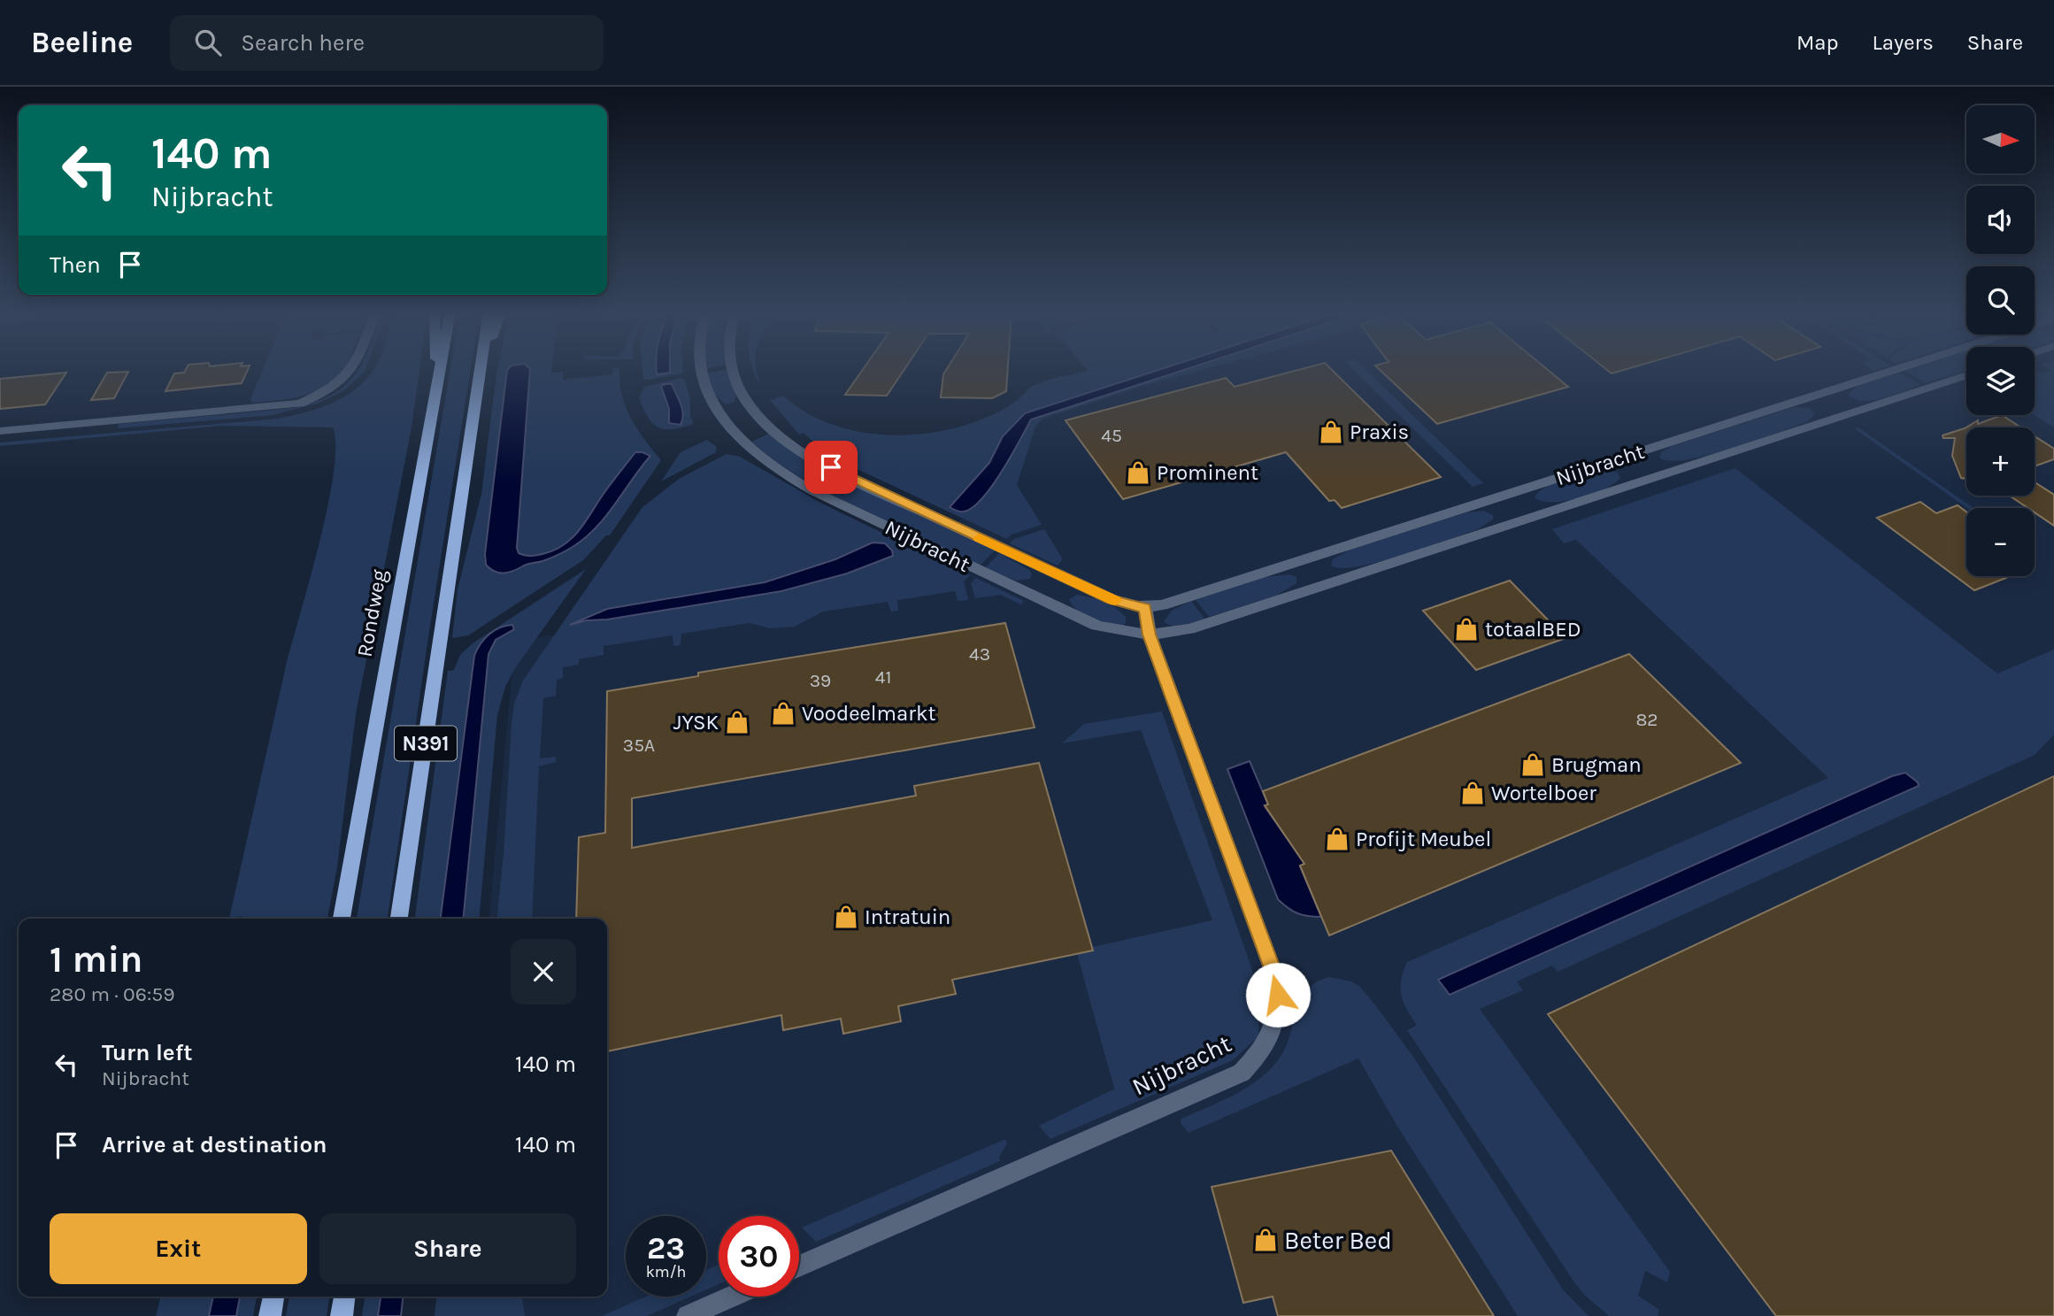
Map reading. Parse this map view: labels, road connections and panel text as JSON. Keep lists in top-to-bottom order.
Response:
{
  "streets": {
    "main road": ["Rondweg", "N391"],
    "street": ["Nijbracht"]
  },
  "crossings": [
    ["Rondweg", "N391"]
  ],
  "places": {
    "shop": [
      "Praxis",
      "Prominent",
      "totaalBED",
      "Voodeelmarkt",
      "JYSK",
      "Brugman",
      "Wortelboer",
      "Profijt Meubel",
      "Intratuin",
      "Beter Bed"
    ]
  },
  "house_numbers": [
    "45",
    "43",
    "41",
    "39",
    "82",
    "35A"
  ],
  "north": "right",
  "page": {
    "header": "Beeline",
    "search": "Search here",
    "nav": ["Map", "Layers", "Share"],
    "map_buttons": ["+", "−"],
    "turn": ["140 m", "Nijbracht"],
    "then": "Then",
    "heading": ["1 min", "280 m · 06:59"],
    "list": [
      {
        "name": "Turn left",
        "note": "Nijbracht",
        "value": "140 m"
      },
      {
        "name": "Arrive at destination",
        "value": "140 m"
      }
    ],
    "buttons": ["Exit", "Share"],
    "speed": "23 km/h",
    "limit": "30"
  }
}
